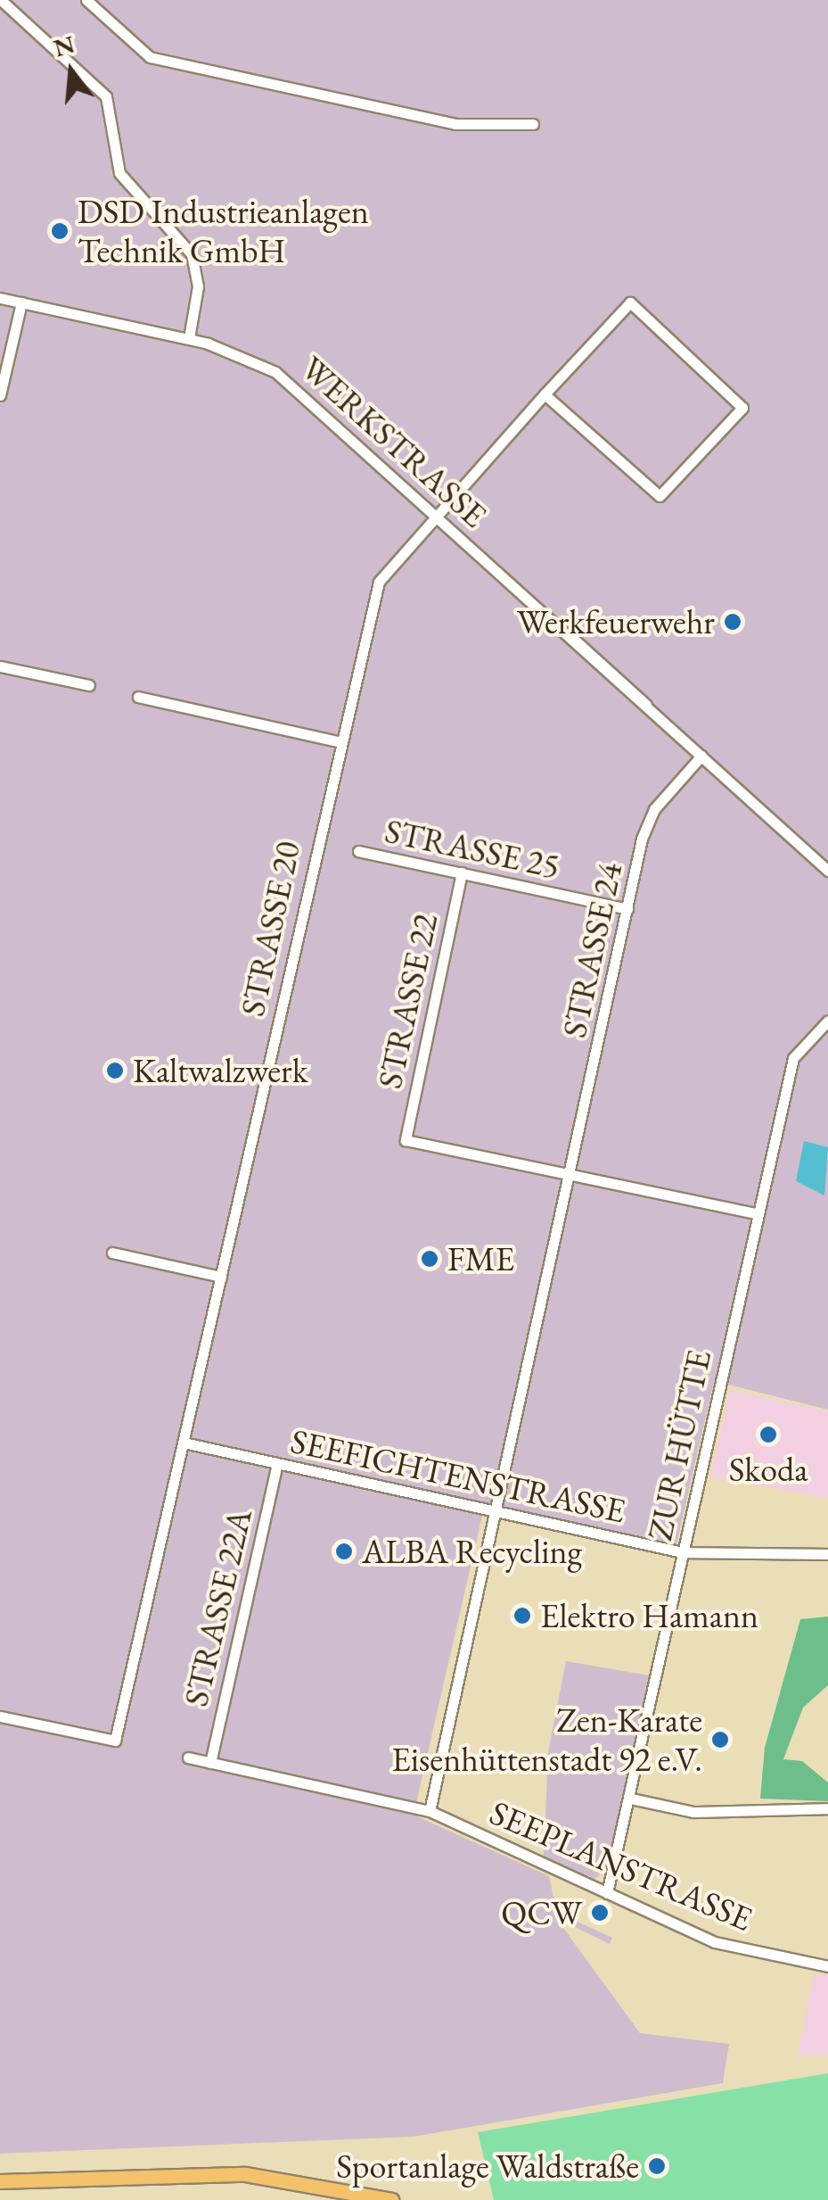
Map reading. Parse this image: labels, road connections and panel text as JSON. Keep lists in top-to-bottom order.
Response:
{
  "streets": {
    "street": [
      "WERKSTRASSE",
      "STRASSE 25",
      "STRASSE 20",
      "STRASSE 24",
      "STRASSE 22",
      "ZUR HÜTTE",
      "SEEFICHTENSTRASSE",
      "STRASSE 22A",
      "SEEPLANSTRASSE"
    ]
  },
  "crossings": [
    ["WERKSTRASSE", "STRASSE 20"],
    ["WERKSTRASSE", "STRASSE 24"],
    ["STRASSE 25", "STRASSE 24"],
    ["STRASSE 25", "STRASSE 22"],
    ["STRASSE 20", "SEEFICHTENSTRASSE"],
    ["STRASSE 24", "STRASSE 22"],
    ["STRASSE 24", "SEEFICHTENSTRASSE"],
    ["STRASSE 24", "SEEPLANSTRASSE"],
    ["ZUR HÜTTE", "SEEFICHTENSTRASSE"],
    ["ZUR HÜTTE", "SEEPLANSTRASSE"],
    ["SEEFICHTENSTRASSE", "STRASSE 22A"],
    ["STRASSE 22A", "SEEPLANSTRASSE"]
  ],
  "places": [
    "DSD Industrieanlagen Technik GmbH",
    "Werkfeuerwehr",
    "Kaltwalzwerk",
    "FME",
    "Skoda",
    "ALBA Recycling",
    "Elektro Hamann",
    "Zen-Karate Eisenhüttenstadt 92 e.V.",
    "QCW",
    "Sportanlage Waldstraße"
  ],
  "north": "top"
}
